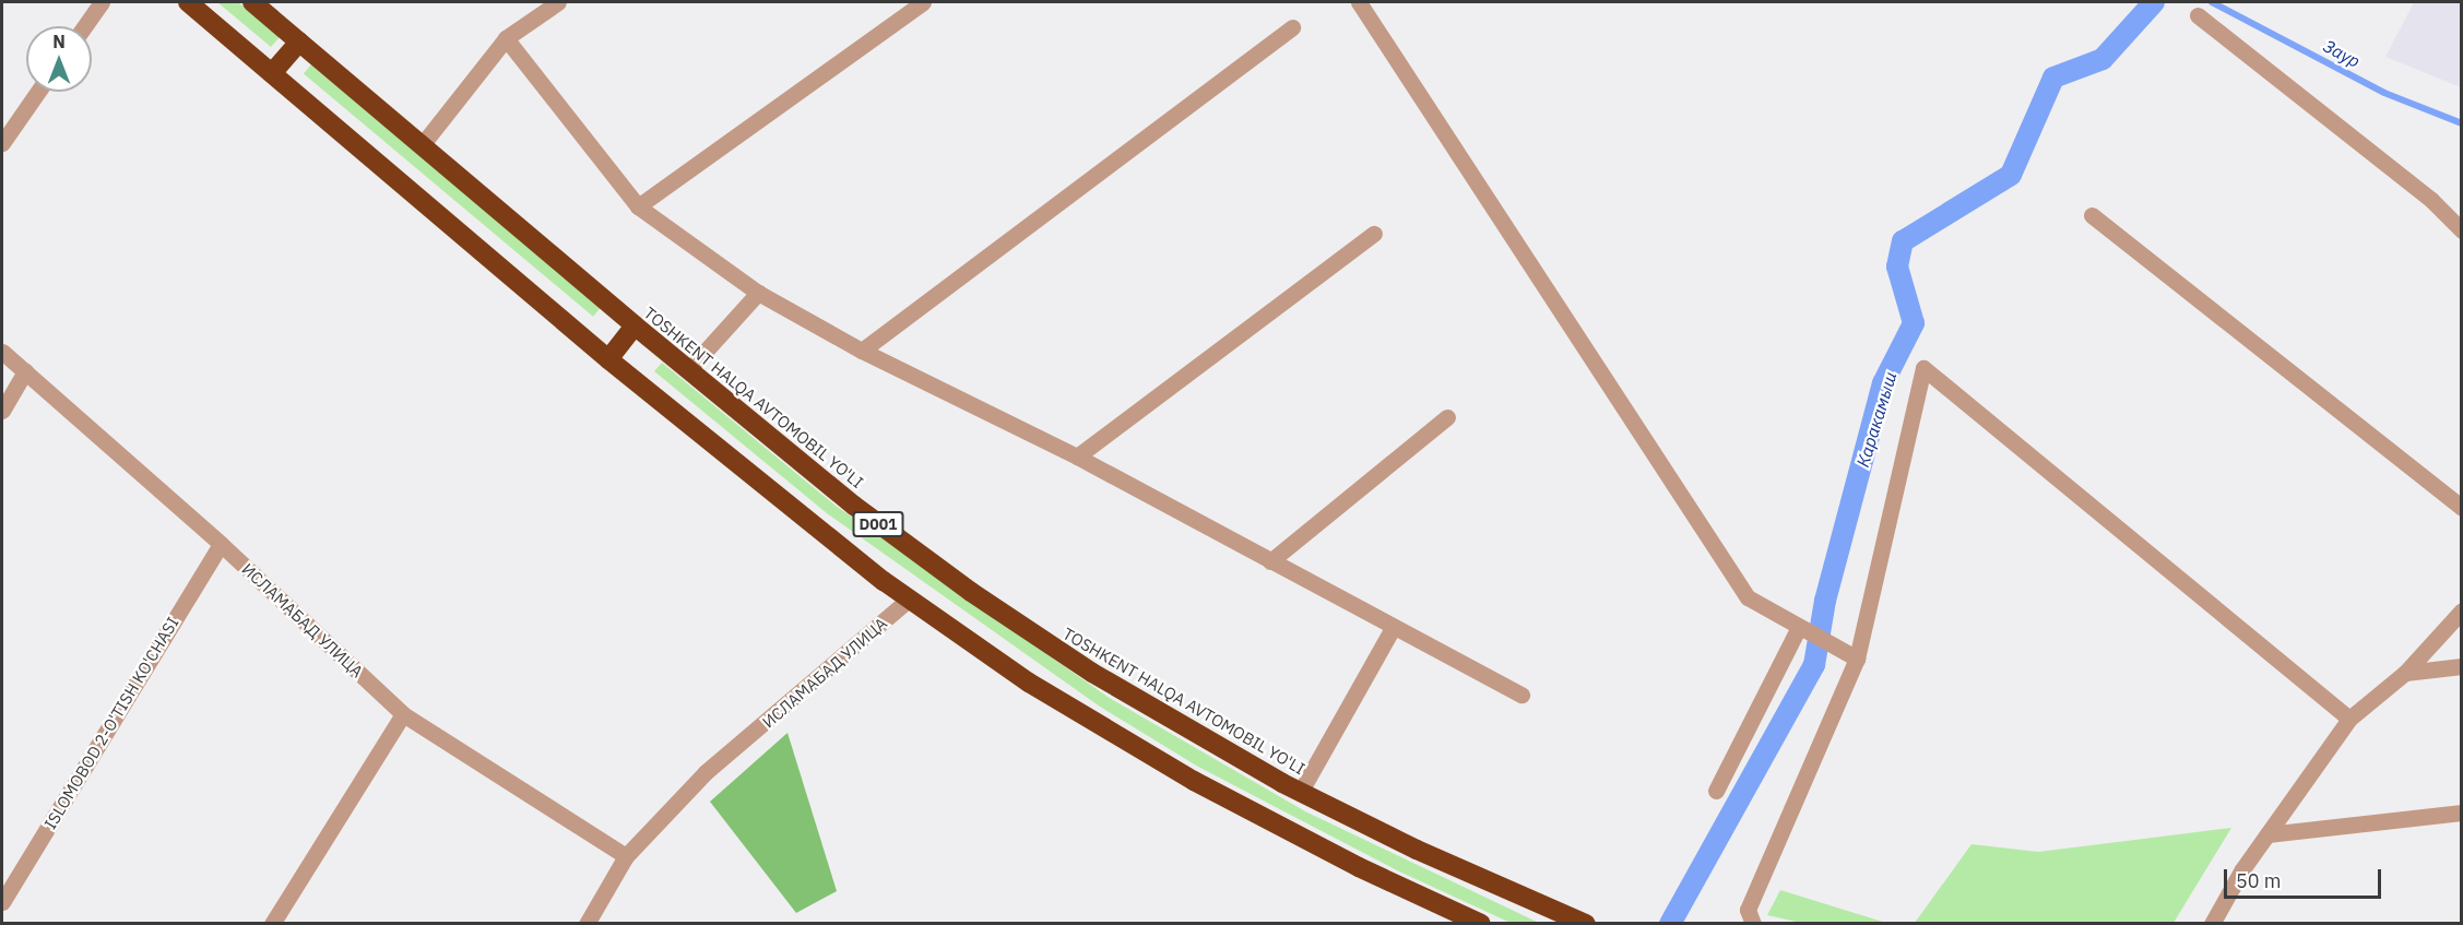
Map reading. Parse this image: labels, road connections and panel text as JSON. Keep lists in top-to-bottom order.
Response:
{
  "streets": {
    "highway": ["TOSHKENT HALQA AVTOMOBIL YO'LI", "D001"],
    "street": ["ИСЛАМАБАД УЛИЦА", "ISLOMOBOD 2-O'TISH KO'CHASI"]
  },
  "crossings": [
    ["D001", "ИСЛАМАБАД УЛИЦА"],
    ["ИСЛАМАБАД УЛИЦА", "ISLOMOBOD 2-O'TISH KO'CHASI"]
  ],
  "water": ["Заур", "Каракамыш"],
  "scale_bar": "50 m",
  "north": "top"
}
